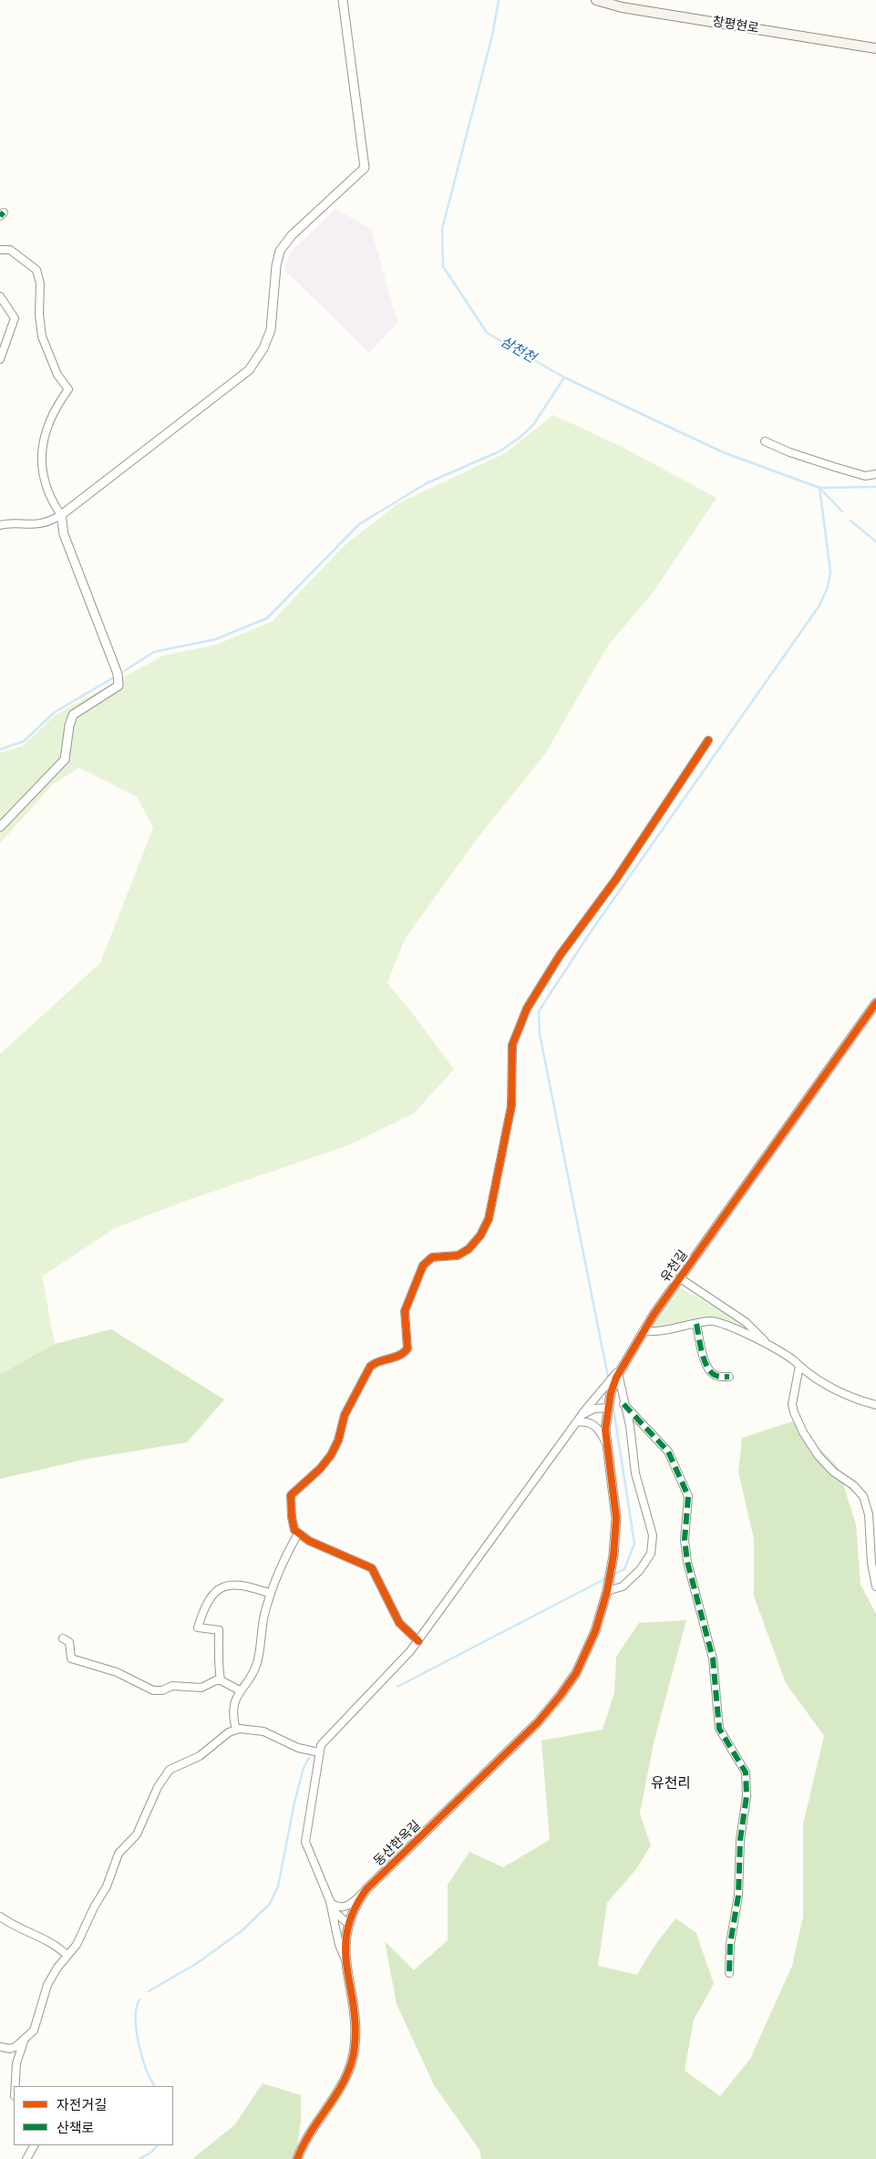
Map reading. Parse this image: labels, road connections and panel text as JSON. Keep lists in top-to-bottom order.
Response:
{
  "streets": {
    "main road": ["창평현로"],
    "street": ["유천길", "동산한옥길"]
  },
  "crossings": [
    ["유천길", "동산한옥길"]
  ],
  "districts": ["유천리"],
  "water": ["삼천천"],
  "legend": ["자전거길", "산책로"]
}
